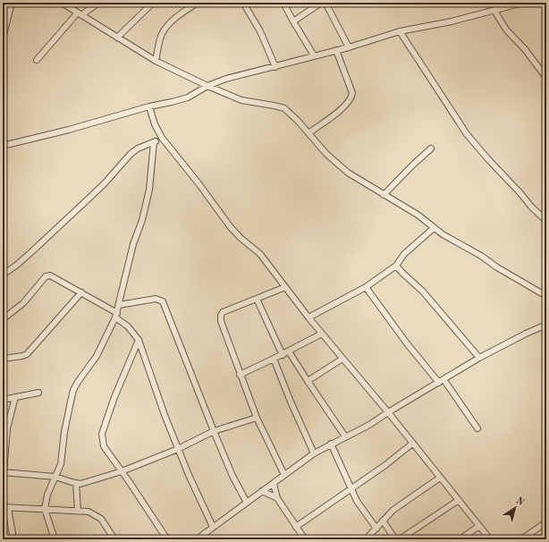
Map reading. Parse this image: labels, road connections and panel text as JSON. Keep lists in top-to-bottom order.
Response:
{
  "north": "top right"
}
